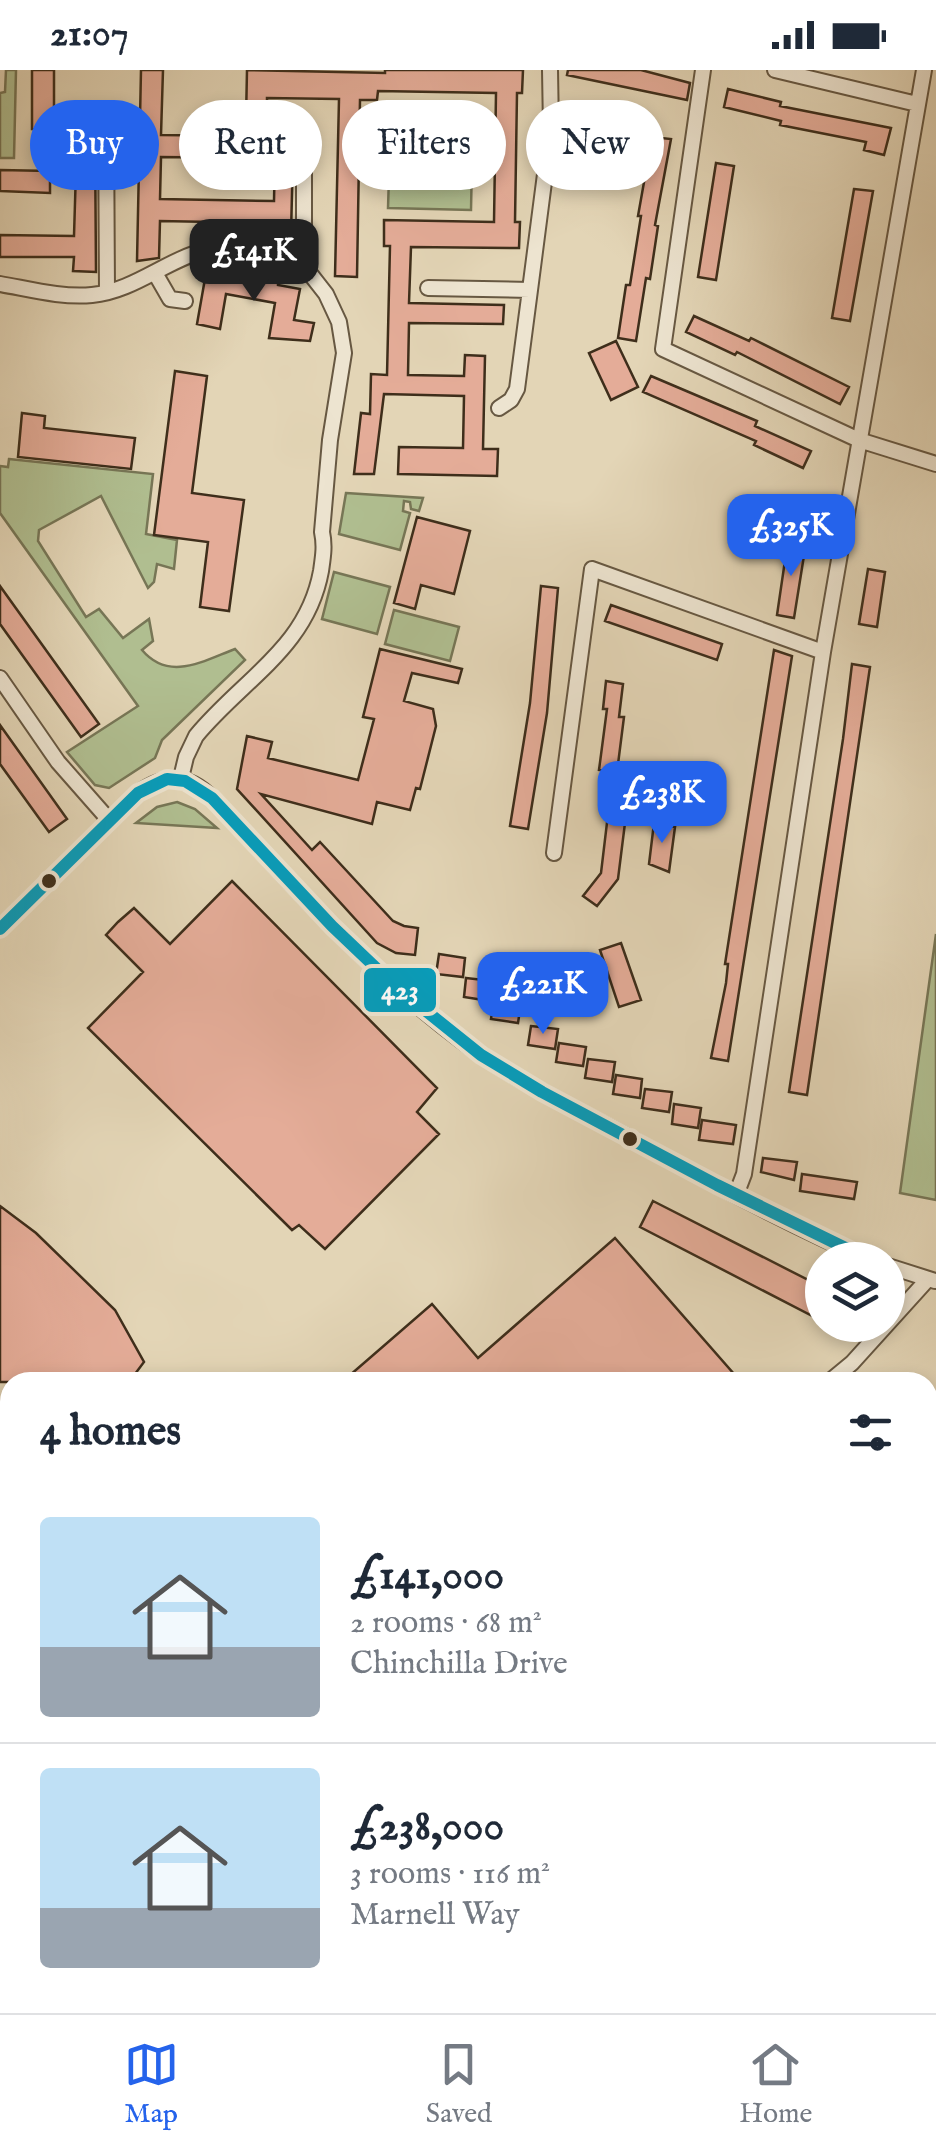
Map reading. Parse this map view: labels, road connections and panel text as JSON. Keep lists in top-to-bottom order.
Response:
{
  "lines": ["transit line 423"],
  "page": {
    "status": "21:07",
    "chip": [
      "Buy",
      "Rent",
      "Filters",
      "New"
    ],
    "price": [
      "£141K",
      "£325K",
      "£238K",
      "£221K"
    ],
    "heading": "4 homes",
    "list": [
      {
        "name": "£141,000",
        "note": "2 rooms · 68 m² · Chinchilla Drive"
      },
      {
        "name": "£238,000",
        "note": "3 rooms · 116 m² · Marnell Way"
      }
    ],
    "tabs": ["Map", "Saved", "Home"]
  }
}
